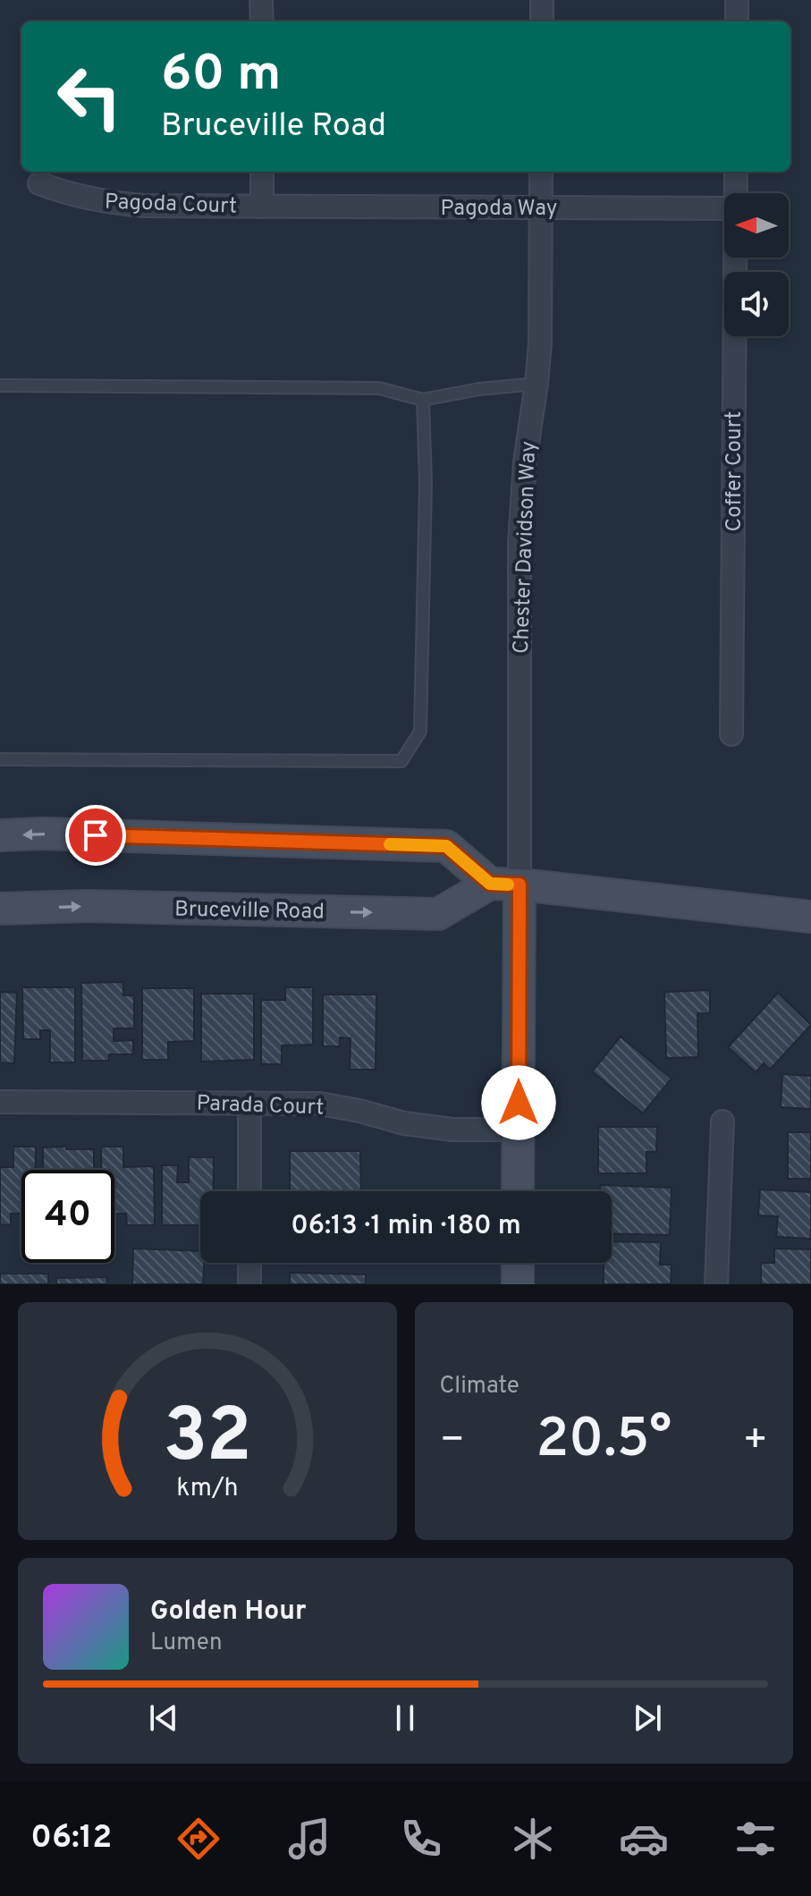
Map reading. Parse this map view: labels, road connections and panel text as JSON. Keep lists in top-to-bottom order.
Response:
{
  "streets": {
    "main road": ["Bruceville Road"],
    "street": [
      "Pagoda Court",
      "Pagoda Way",
      "Coffer Court",
      "Chester Davidson Way",
      "Parada Court"
    ]
  },
  "crossings": [
    ["Pagoda Court", "Pagoda Way"],
    ["Pagoda Way", "Chester Davidson Way"],
    ["Chester Davidson Way", "Bruceville Road"]
  ],
  "north": "left",
  "page": {
    "turn": ["60 m", "Bruceville Road"],
    "limit": "40",
    "trip": "06:13 · 1 min · 180 m",
    "tile": "Climate",
    "heat": ["−", "20.5°", "+"],
    "song": ["Golden Hour", "Lumen"],
    "tabs": "06:12",
    "gauge": ["32", "km/h"]
  }
}
